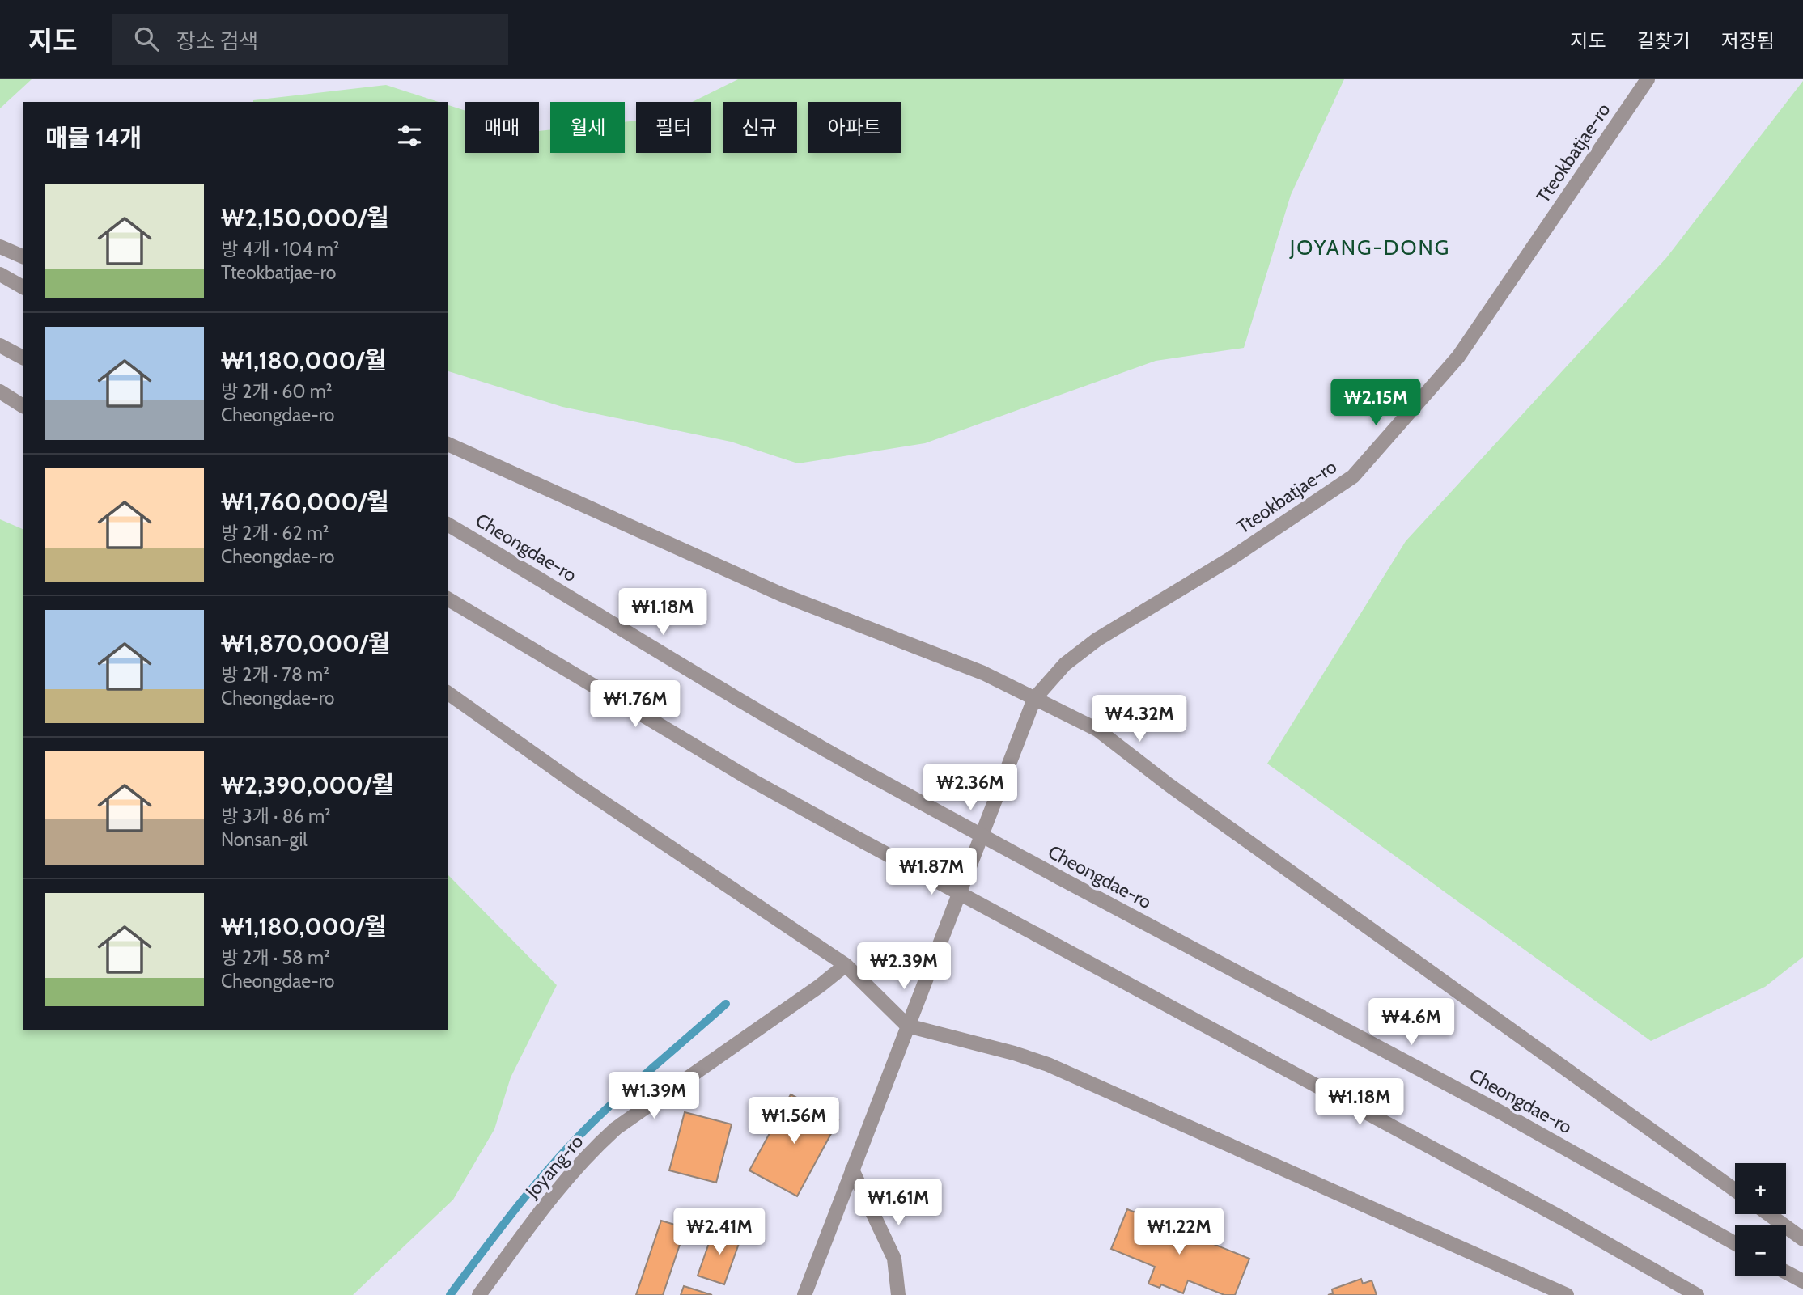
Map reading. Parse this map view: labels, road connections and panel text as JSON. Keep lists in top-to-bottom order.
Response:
{
  "streets": {
    "street": ["Tteokbatjae-ro", "Cheongdae-ro", "Joyang-ro"]
  },
  "districts": ["JOYANG-DONG"],
  "page": {
    "header": "지도",
    "search": "장소 검색",
    "nav": ["지도", "길찾기", "저장됨"],
    "chip": [
      "매매",
      "월세",
      "필터",
      "신규",
      "아파트"
    ],
    "heading": "매물 14개",
    "list": [
      {
        "name": "₩2,150,000/월",
        "note": "방 4개 · 104 m² · Tteokbatjae-ro"
      },
      {
        "name": "₩1,180,000/월",
        "note": "방 2개 · 60 m² · Cheongdae-ro"
      },
      {
        "name": "₩1,760,000/월",
        "note": "방 2개 · 62 m² · Cheongdae-ro"
      },
      {
        "name": "₩1,870,000/월",
        "note": "방 2개 · 78 m² · Cheongdae-ro"
      },
      {
        "name": "₩2,390,000/월",
        "note": "방 3개 · 86 m² · Nonsan-gil"
      },
      {
        "name": "₩1,180,000/월",
        "note": "방 2개 · 58 m² · Cheongdae-ro"
      }
    ],
    "price": [
      "₩2.15M",
      "₩1.18M",
      "₩1.76M",
      "₩4.32M",
      "₩2.36M",
      "₩1.87M",
      "₩2.39M",
      "₩4.6M",
      "₩1.39M",
      "₩1.18M",
      "₩1.56M",
      "₩1.61M",
      "₩2.41M",
      "₩1.22M"
    ],
    "map_buttons": ["+", "−"]
  }
}
